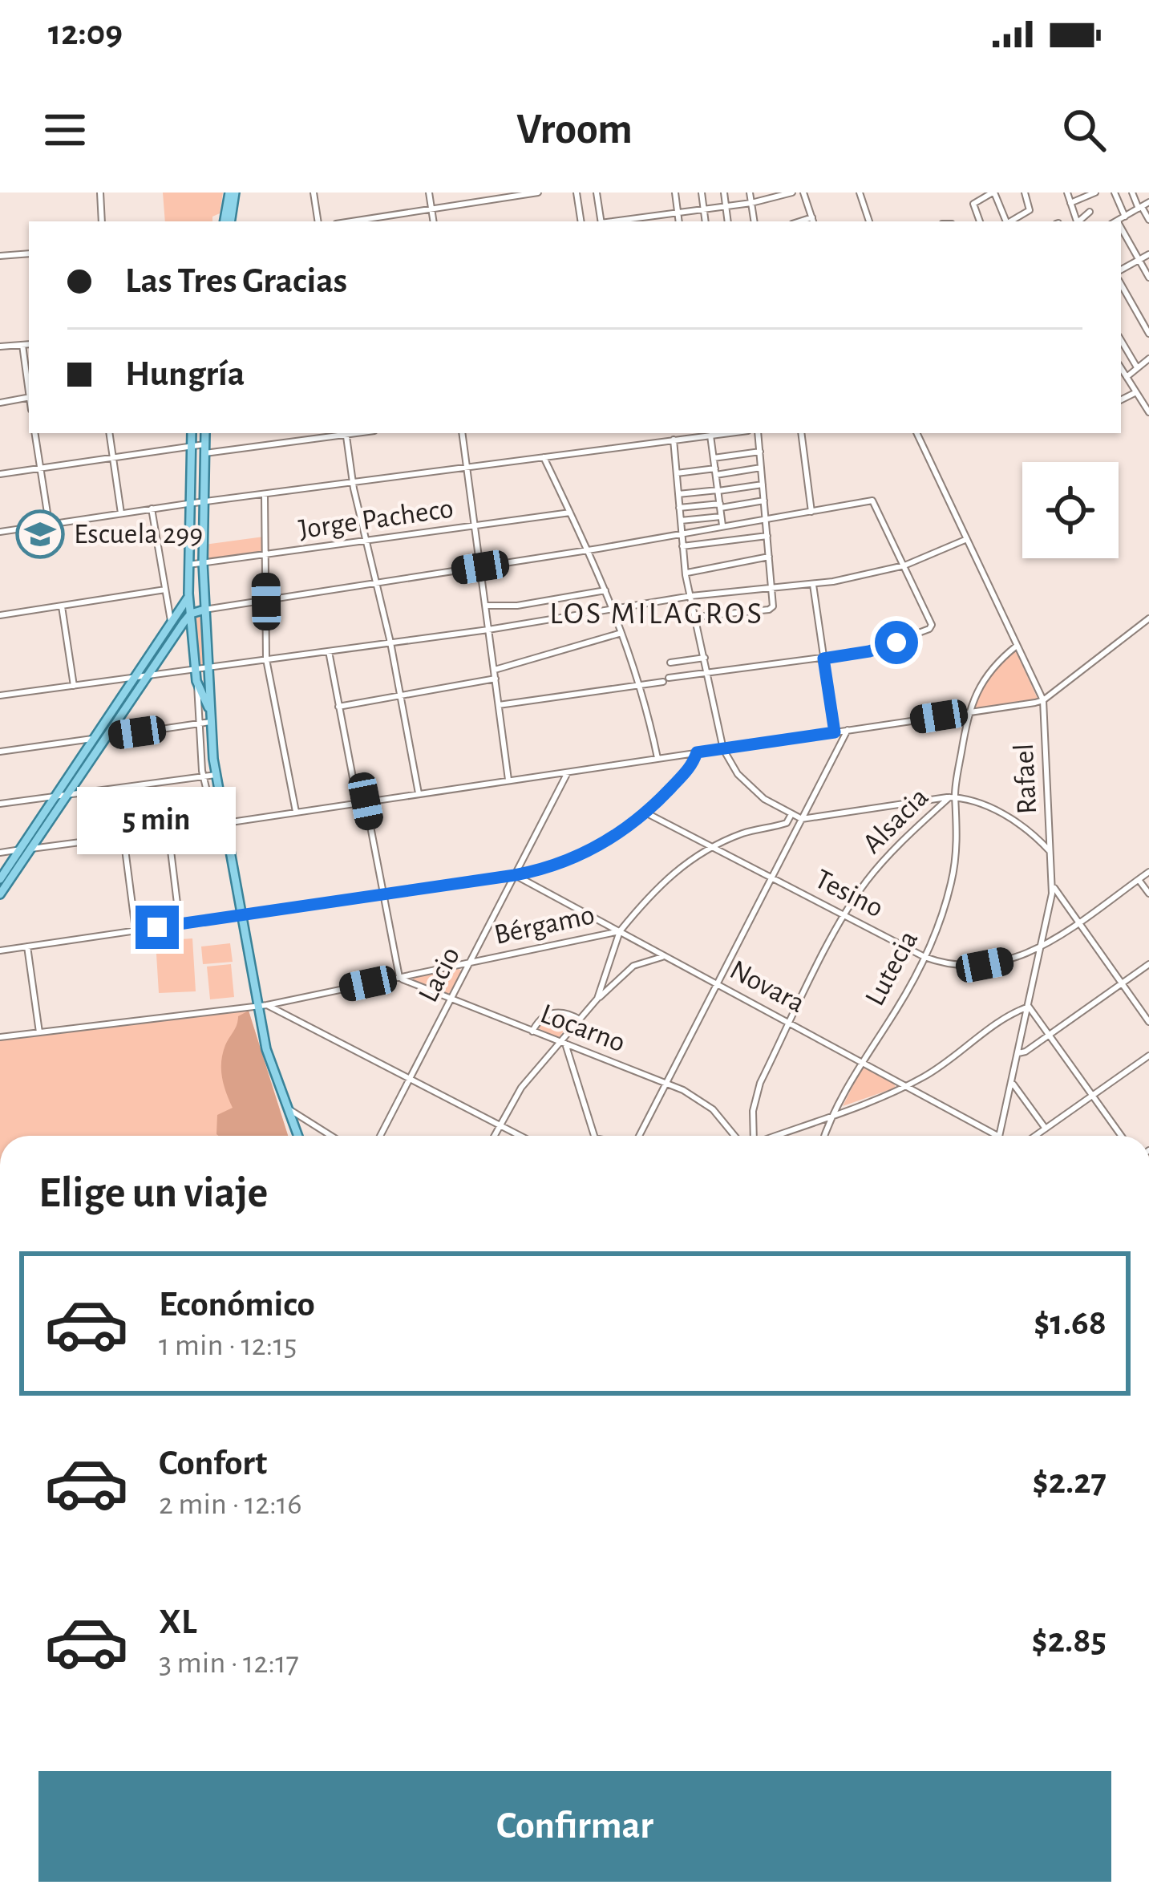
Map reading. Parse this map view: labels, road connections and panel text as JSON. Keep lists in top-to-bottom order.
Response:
{
  "streets": {
    "street": [
      "Jorge Pacheco",
      "Rafael",
      "Alsacia",
      "Tesino",
      "Bérgamo",
      "Lutecia",
      "Lacio",
      "Novara",
      "Locarno"
    ]
  },
  "crossings": [
    ["Rafael", "Alsacia"],
    ["Rafael", "Tesino"],
    ["Alsacia", "Tesino"],
    ["Alsacia", "Lutecia"],
    ["Alsacia", "Novara"],
    ["Alsacia", "Locarno"],
    ["Tesino", "Bérgamo"],
    ["Tesino", "Lutecia"],
    ["Bérgamo", "Lacio"],
    ["Bérgamo", "Novara"],
    ["Bérgamo", "Locarno"],
    ["Lutecia", "Novara"],
    ["Lacio", "Novara"],
    ["Lacio", "Locarno"]
  ],
  "districts": ["LOS MILAGROS"],
  "places": {
    "school or university": ["Escuela 299"]
  },
  "page": {
    "status": "12:09",
    "header": "Vroom",
    "banner": ["Las Tres Gracias", "Hungría"],
    "bubble": "5 min",
    "heading": "Elige un viaje",
    "list": [
      {
        "name": "Económico",
        "note": "1 min · 12:15",
        "value": "$1.68"
      },
      {
        "name": "Confort",
        "note": "2 min · 12:16",
        "value": "$2.27"
      },
      {
        "name": "XL",
        "note": "3 min · 12:17",
        "value": "$2.85"
      }
    ],
    "buttons": "Confirmar"
  }
}
